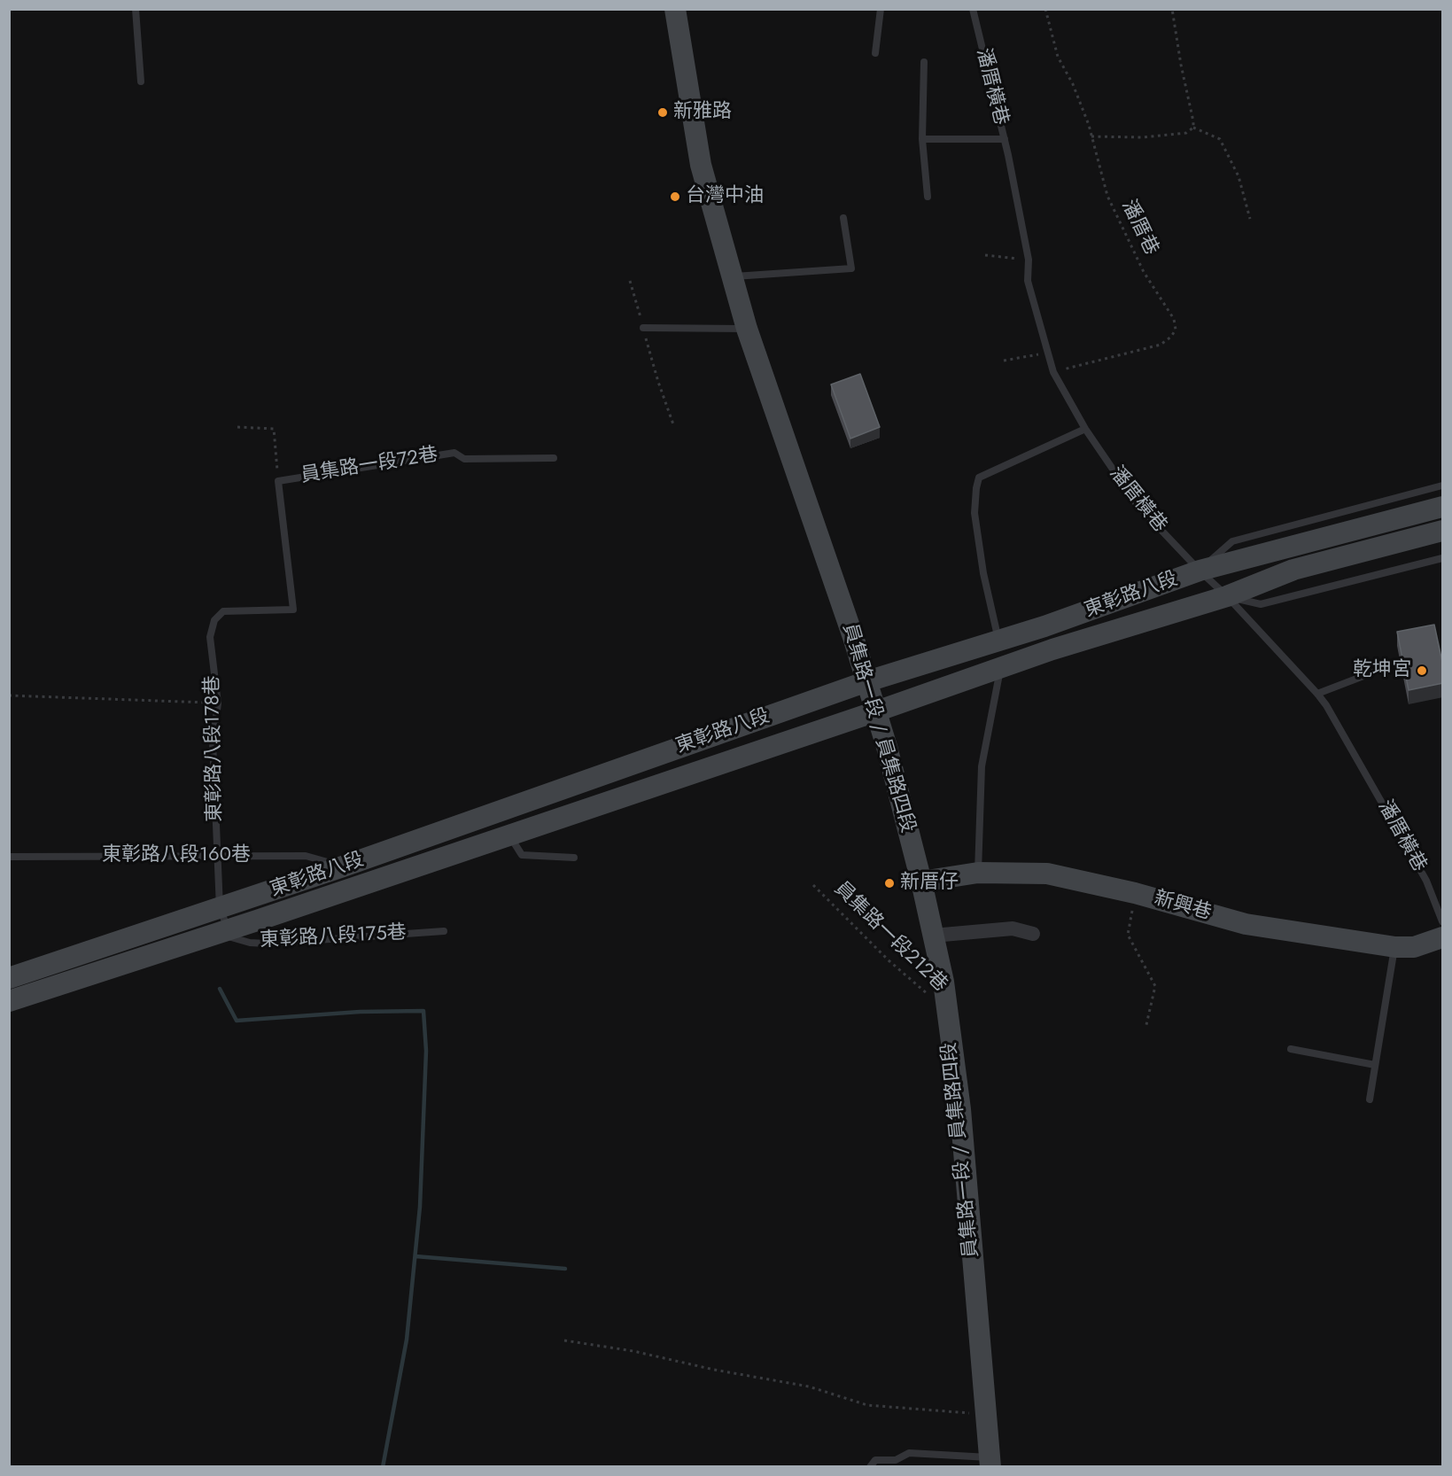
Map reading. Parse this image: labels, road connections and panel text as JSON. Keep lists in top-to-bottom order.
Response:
{
  "streets": {
    "street": ["東彰路八段", "員集路一段 / 員集路四段", "新興巷"],
    "lane": [
      "潘厝橫巷",
      "員集路一段72巷",
      "東彰路八段178巷",
      "東彰路八段160巷",
      "東彰路八段175巷"
    ],
    "path": ["潘厝巷", "員集路一段212巷"]
  },
  "crossings": [
    ["潘厝橫巷", "潘厝巷"],
    ["潘厝橫巷", "東彰路八段"],
    ["員集路一段72巷", "東彰路八段178巷"],
    ["東彰路八段", "員集路一段 / 員集路四段"],
    ["東彰路八段", "東彰路八段178巷"],
    ["東彰路八段", "東彰路八段160巷"],
    ["東彰路八段", "東彰路八段175巷"],
    ["員集路一段 / 員集路四段", "新興巷"],
    ["員集路一段 / 員集路四段", "員集路一段212巷"],
    ["東彰路八段178巷", "東彰路八段160巷"],
    ["東彰路八段178巷", "東彰路八段175巷"]
  ],
  "places": [
    "新雅路",
    "台灣中油",
    "乾坤宮",
    "新厝仔"
  ]
}
